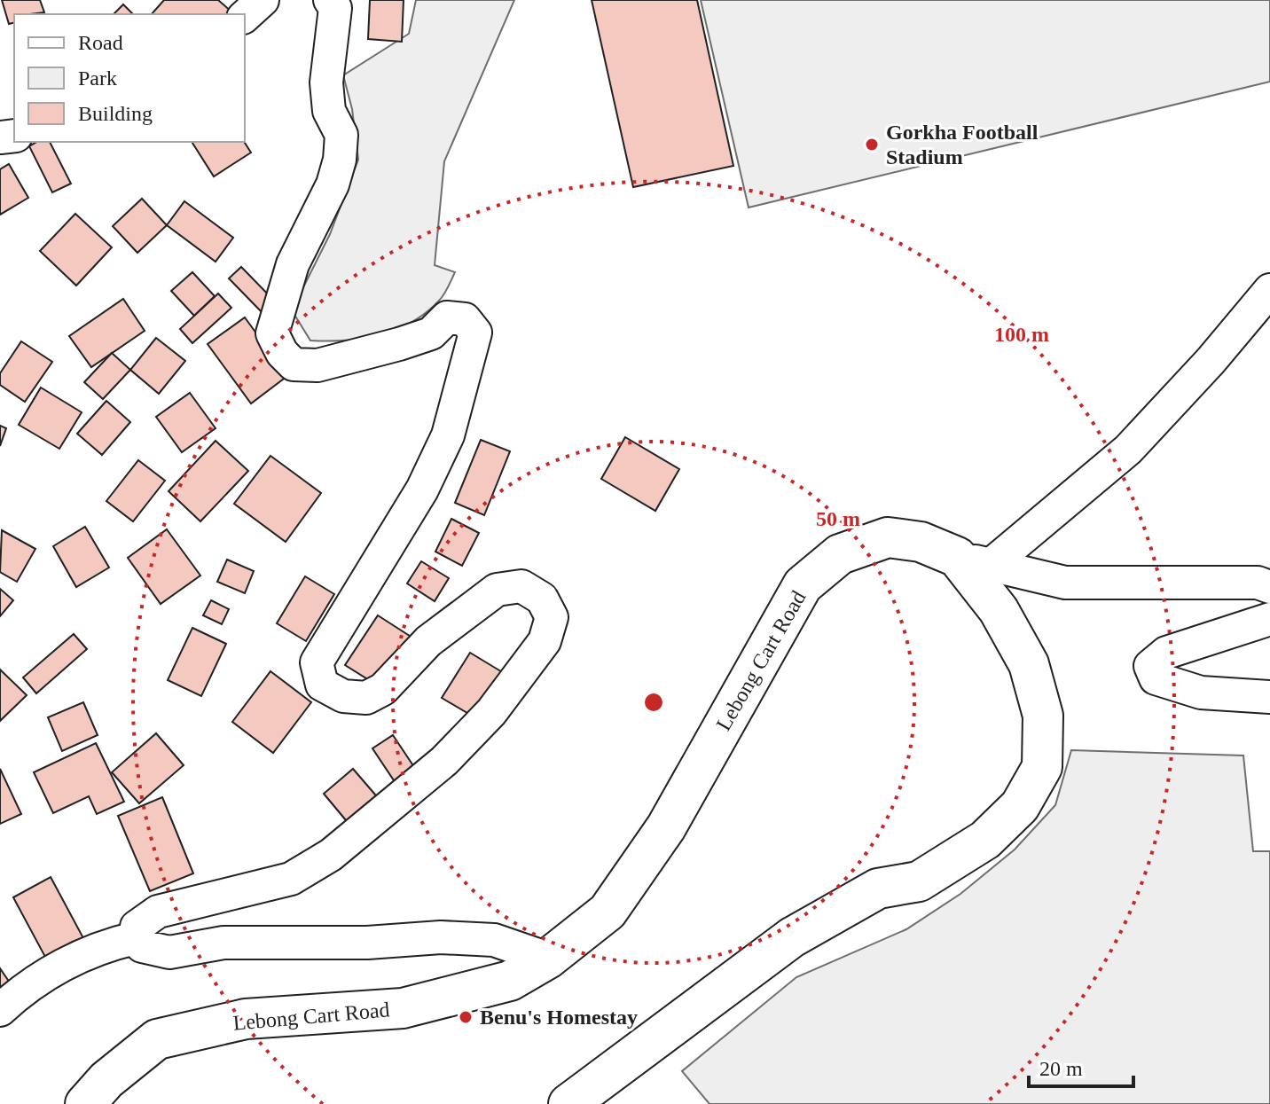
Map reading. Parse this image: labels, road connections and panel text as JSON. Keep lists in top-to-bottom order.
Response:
{
  "streets": {
    "highway": ["Lebong Cart Road"]
  },
  "places": ["Gorkha Football Stadium", "Benu's Homestay"],
  "legend": ["Road", "Park", "Building"],
  "scale_bar": "20 m",
  "rings": ["100 m", "50 m"]
}
